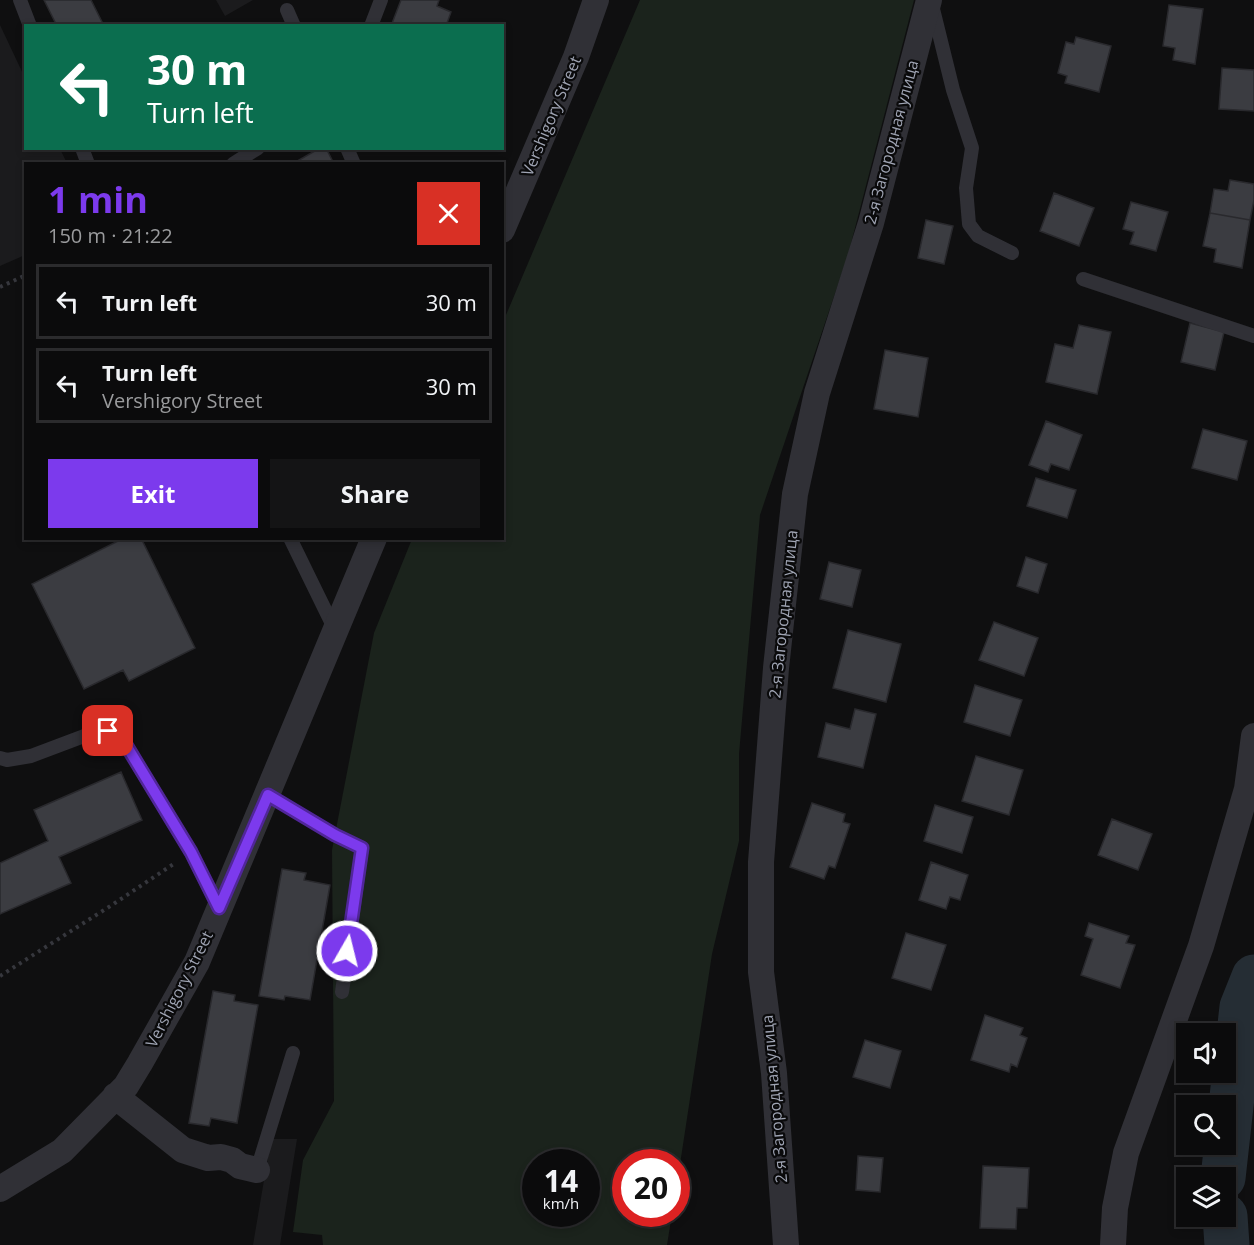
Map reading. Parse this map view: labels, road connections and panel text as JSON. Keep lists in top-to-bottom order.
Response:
{
  "streets": {
    "street": ["Vershigory Street", "2-я Загородная улица"]
  },
  "page": {
    "turn": ["30 m", "Turn left"],
    "heading": ["1 min", "150 m · 21:22"],
    "list": [
      {
        "name": "Turn left",
        "value": "30 m"
      },
      {
        "name": "Turn left",
        "note": "Vershigory Street",
        "value": "30 m"
      }
    ],
    "buttons": ["Exit", "Share"],
    "speed": "14 km/h",
    "limit": "20"
  }
}
